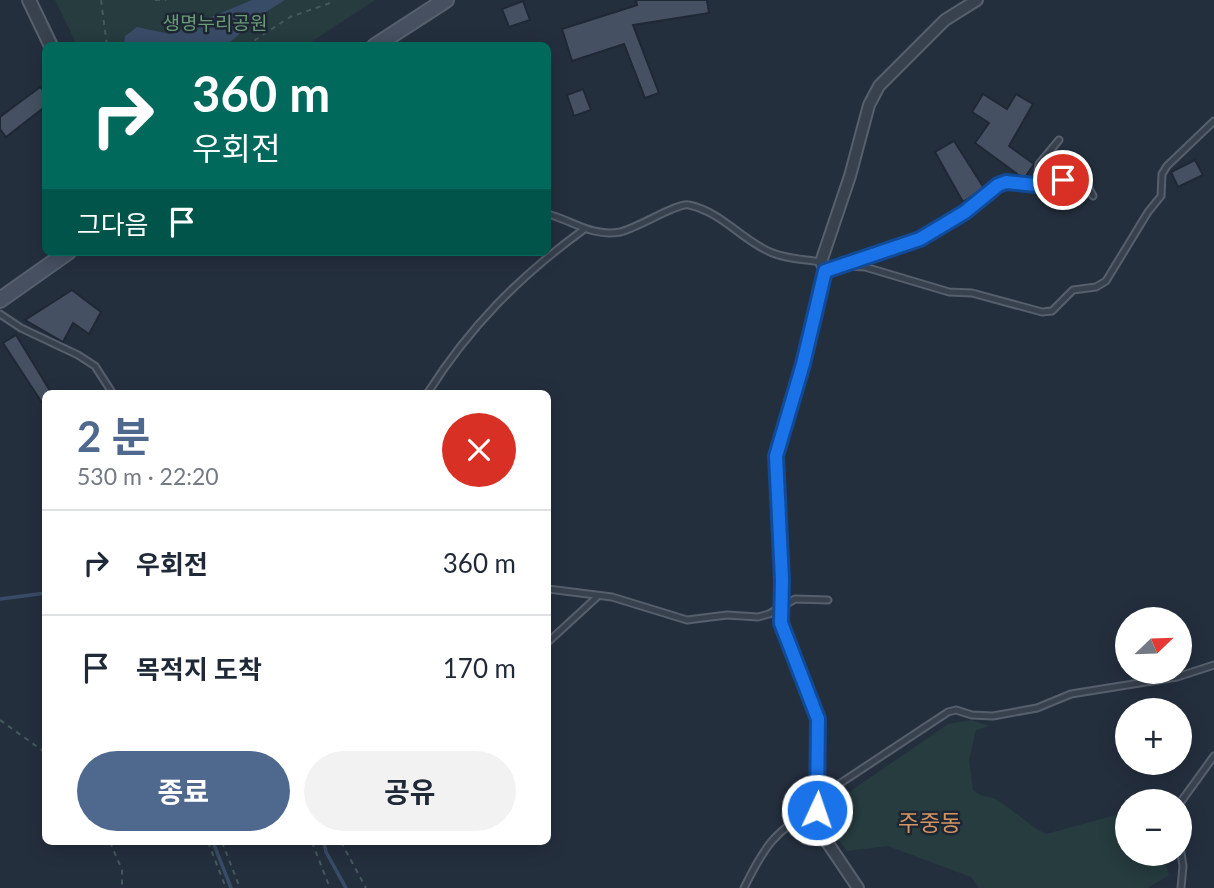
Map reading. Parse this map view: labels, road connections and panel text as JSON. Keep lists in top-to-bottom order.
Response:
{
  "districts": ["주중동"],
  "parks": ["생명누리공원"],
  "north": "top right",
  "page": {
    "turn": ["360 m", "우회전"],
    "then": "그다음",
    "heading": ["2 분", "530 m · 22:20"],
    "list": [
      {
        "name": "우회전",
        "value": "360 m"
      },
      {
        "name": "목적지 도착",
        "value": "170 m"
      }
    ],
    "map_buttons": ["+", "−"],
    "buttons": ["종료", "공유"]
  }
}
